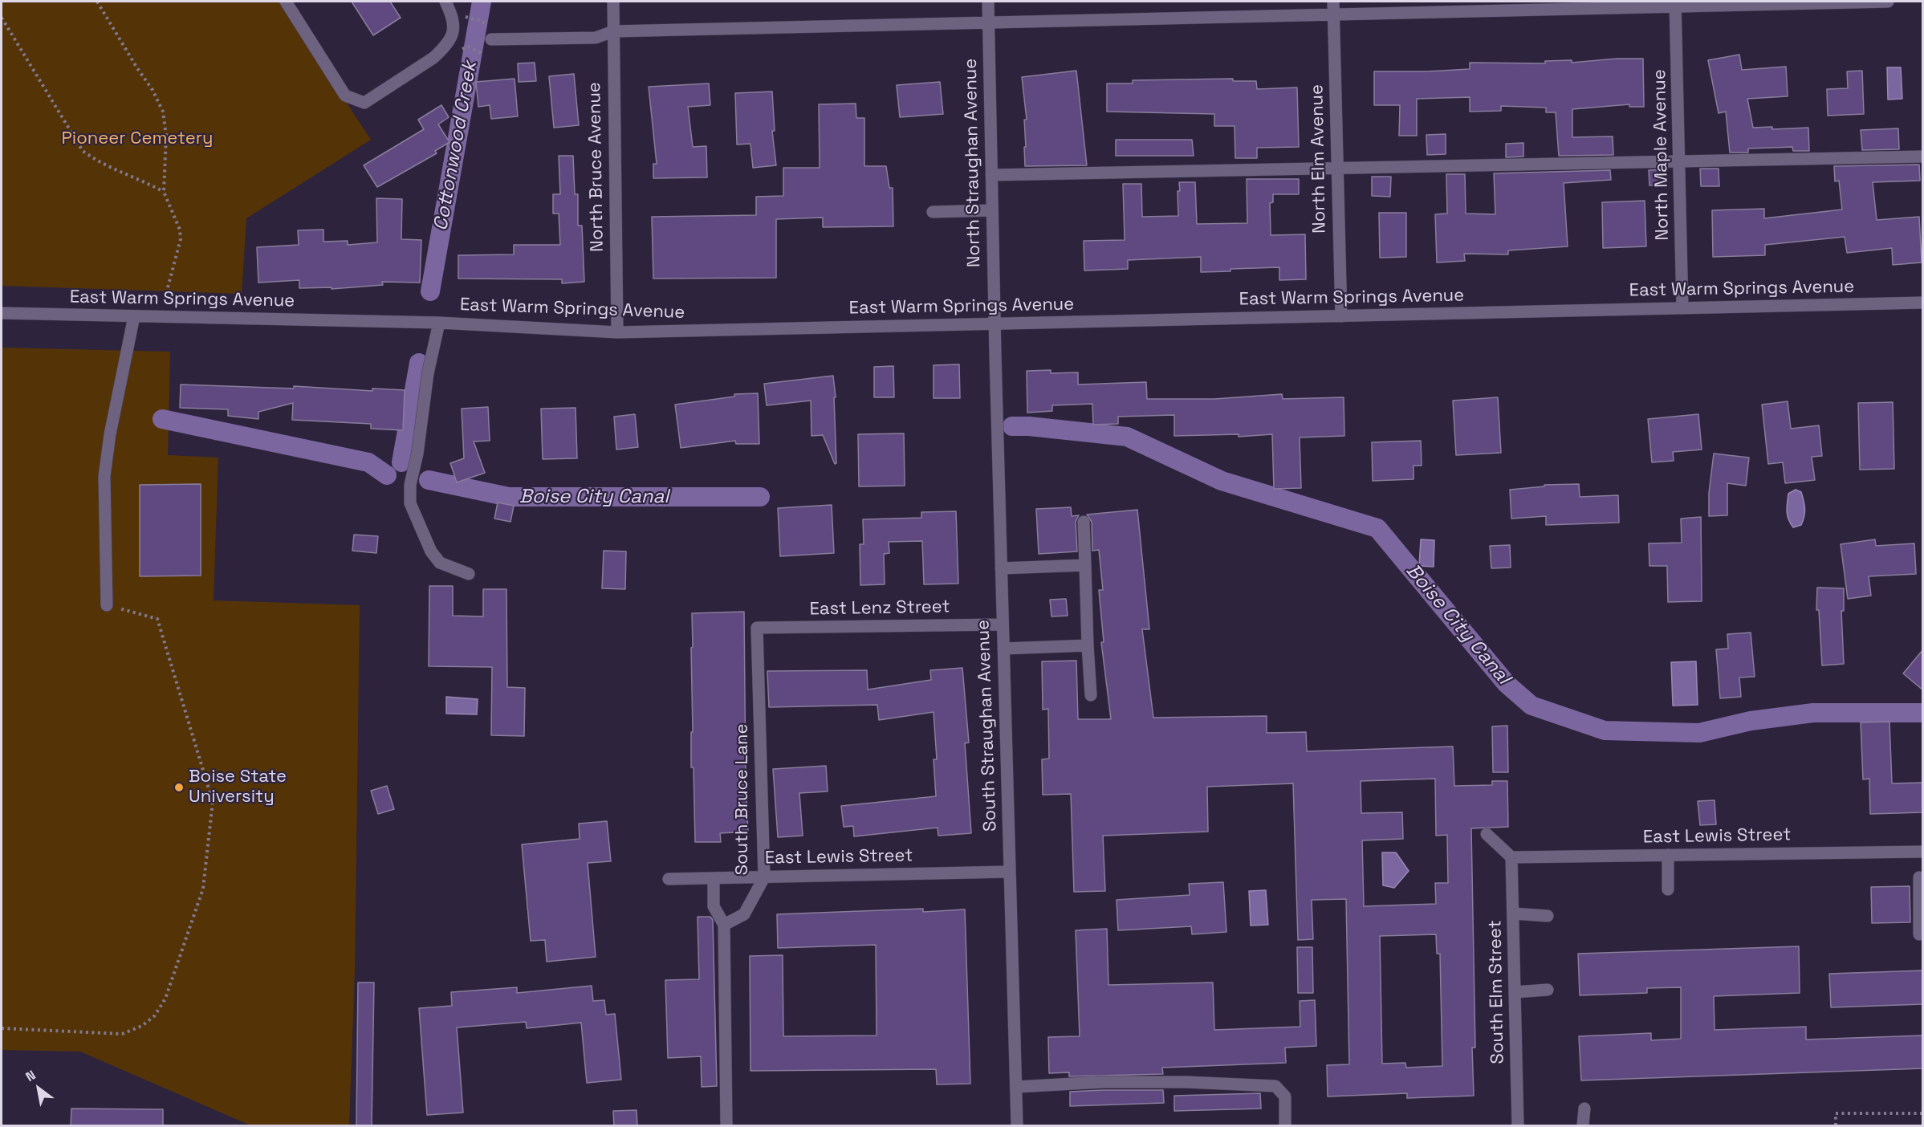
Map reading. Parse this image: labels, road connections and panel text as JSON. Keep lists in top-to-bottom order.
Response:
{
  "streets": {
    "street": [
      "North Maple Avenue",
      "North Elm Avenue",
      "North Straughan Avenue",
      "North Bruce Avenue",
      "East Warm Springs Avenue",
      "East Lenz Street",
      "South Straughan Avenue",
      "South Bruce Lane",
      "East Lewis Street",
      "South Elm Street"
    ]
  },
  "crossings": [
    ["North Maple Avenue", "East Warm Springs Avenue"],
    ["North Elm Avenue", "East Warm Springs Avenue"],
    ["North Straughan Avenue", "East Warm Springs Avenue"],
    ["North Straughan Avenue", "South Straughan Avenue"],
    ["North Bruce Avenue", "East Warm Springs Avenue"],
    ["East Warm Springs Avenue", "South Straughan Avenue"],
    ["East Lenz Street", "South Straughan Avenue"],
    ["East Lenz Street", "South Bruce Lane"],
    ["South Straughan Avenue", "East Lewis Street"],
    ["South Bruce Lane", "East Lewis Street"],
    ["East Lewis Street", "South Elm Street"]
  ],
  "water": ["Cottonwood Creek", "Boise City Canal"],
  "parks": ["Pioneer Cemetery"],
  "places": ["Boise State University"],
  "north": "top left"
}
